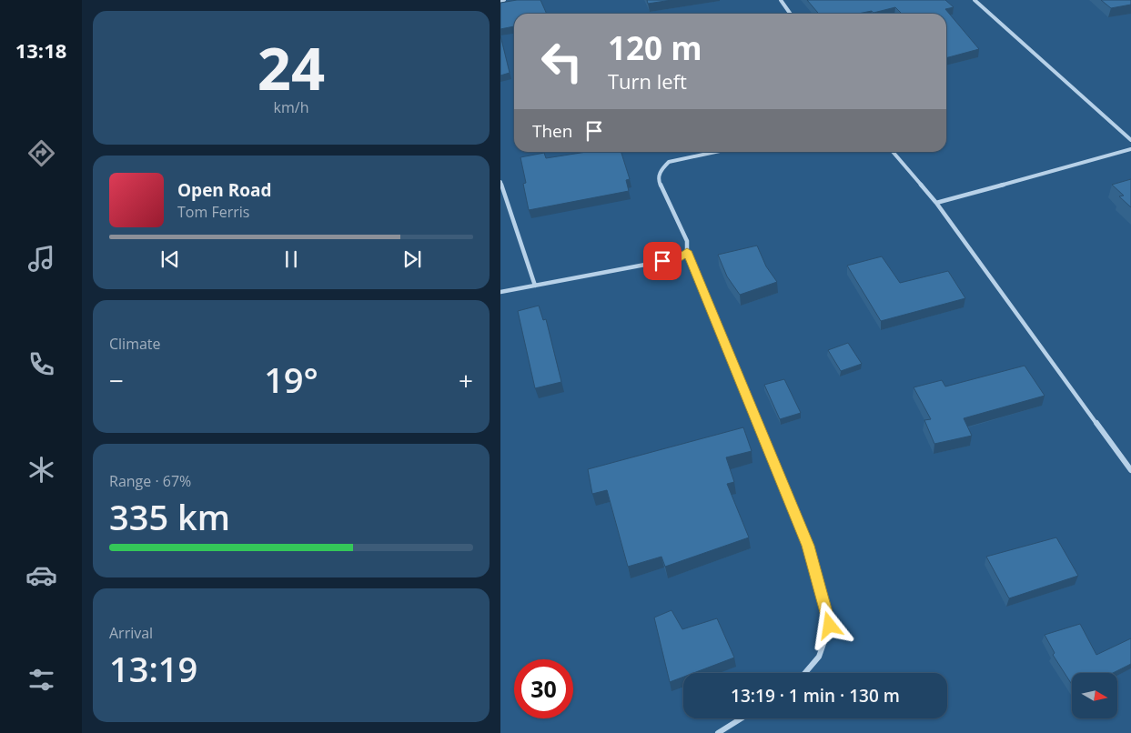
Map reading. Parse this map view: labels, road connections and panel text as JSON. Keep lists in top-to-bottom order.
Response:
{
  "north": "right",
  "page": {
    "tabs": "13:18",
    "tile": [
      ["24", "km/h"],
      "Climate",
      ["Range · 67%", "335 km"],
      ["Arrival", "13:19"]
    ],
    "turn": ["120 m", "Turn left"],
    "then": "Then",
    "song": ["Open Road", "Tom Ferris"],
    "heat": ["−", "19°", "+"],
    "limit": "30",
    "trip": "13:19 · 1 min · 130 m"
  }
}
